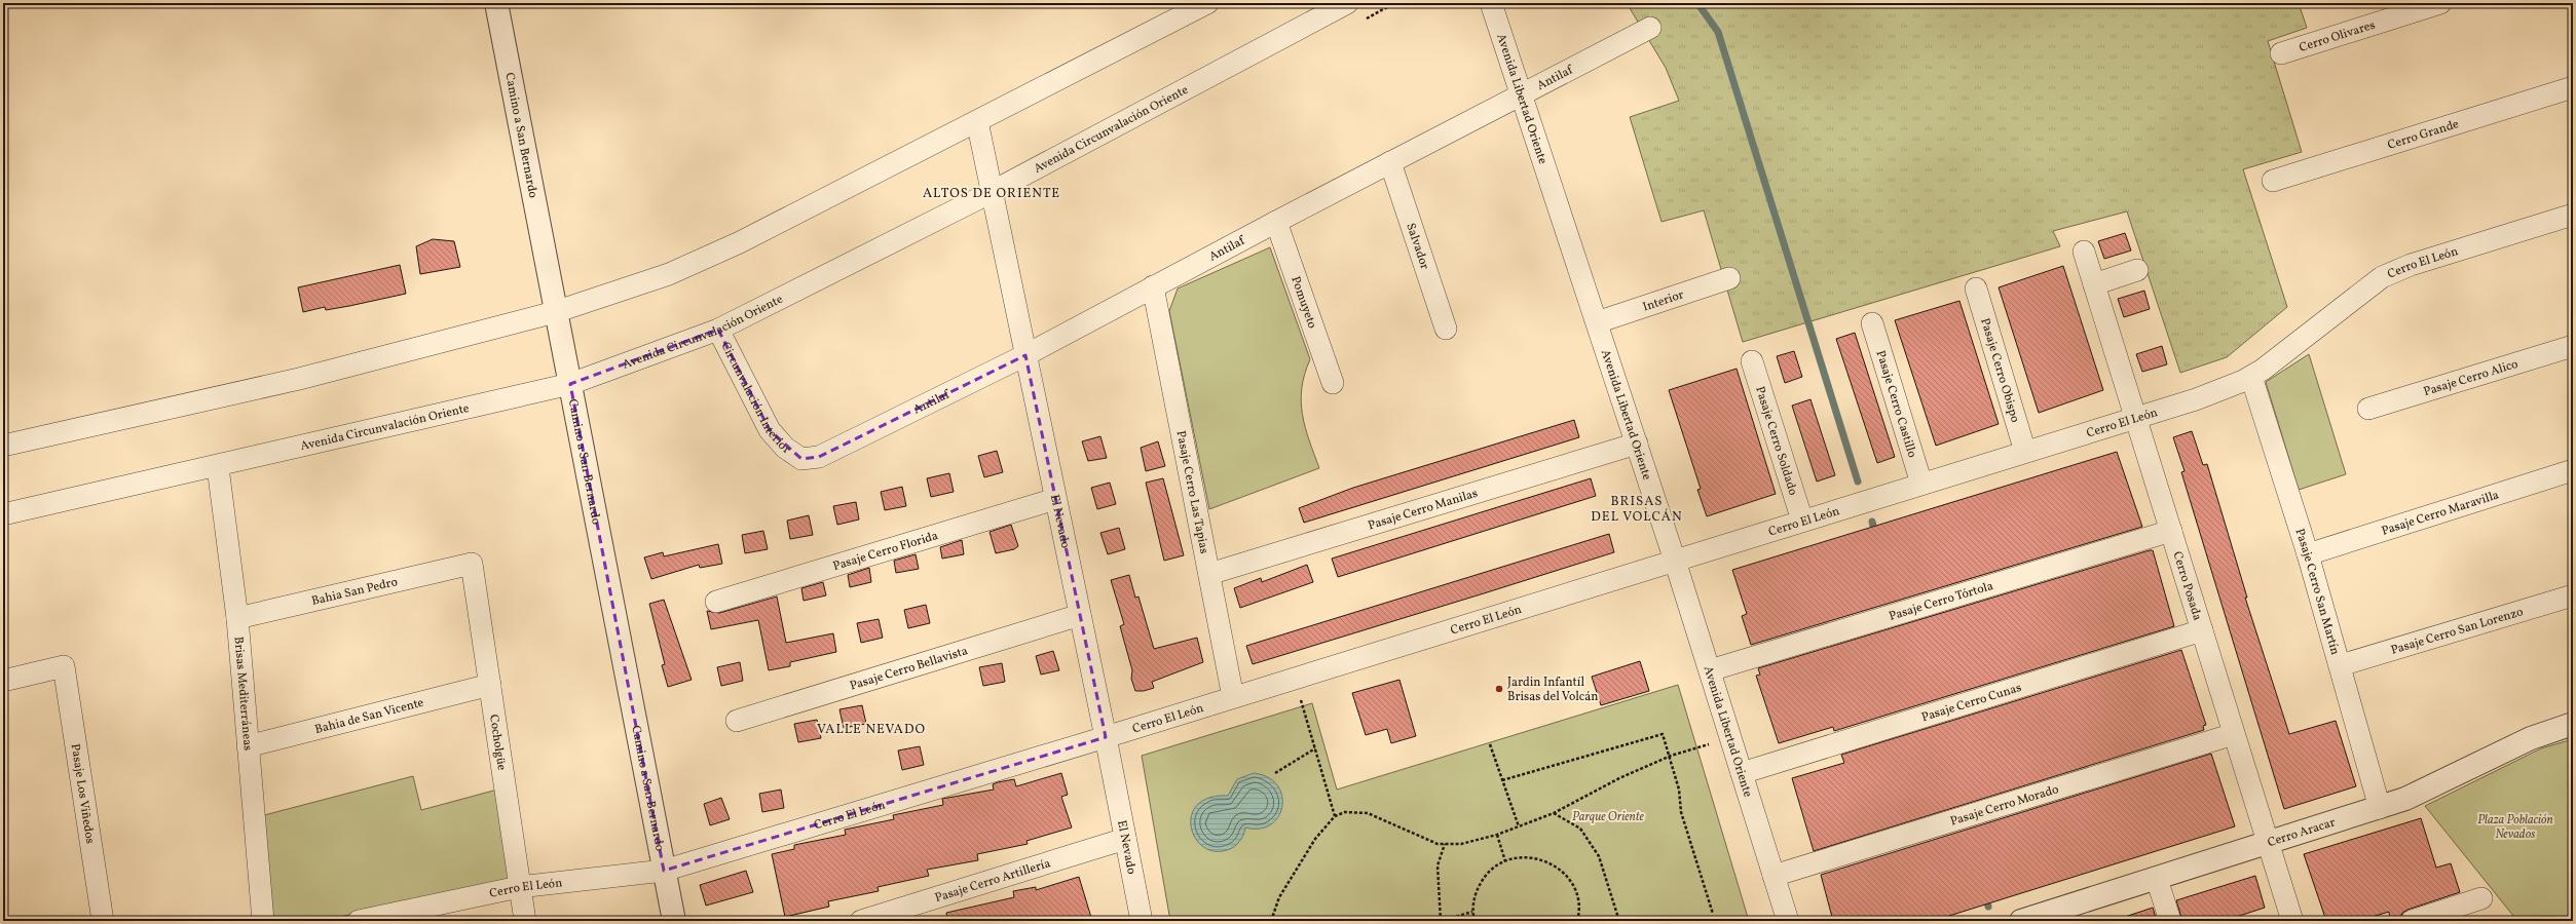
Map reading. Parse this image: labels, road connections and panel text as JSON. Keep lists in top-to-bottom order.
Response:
{
  "streets": {
    "street": [
      "Cerro Olivares",
      "Antilaf",
      "Avenida Libertad Oriente",
      "Avenida Circunvalación Oriente",
      "Cerro Grande",
      "Camino a San Bernardo",
      "Salvador",
      "Cerro El León",
      "Interior",
      "Pomuyeto",
      "Pasaje Cerro Obispo",
      "Pasaje Cerro Alico",
      "Circunvalación Interior",
      "Pasaje Cerro Castillo",
      "Pasaje Cerro Soldado",
      "Pasaje Cerro Las Tapias",
      "Pasaje Cerro Manilas",
      "Pasaje Cerro Maravilla",
      "El Nevado",
      "Pasaje Cerro Florida",
      "Cerro Posada",
      "Bahia San Pedro",
      "Pasaje Cerro San Martín",
      "Pasaje Cerro Tórtola",
      "Pasaje Cerro San Lorenzo",
      "Pasaje Cerro Bellavista",
      "Brisas Mediterráneas",
      "Pasaje Cerro Cunas",
      "Bahia de San Vicente",
      "Cocholgüe",
      "Pasaje Los Viñedos",
      "Pasaje Cerro Morado",
      "Cerro Aracar",
      "Pasaje Cerro Artillería"
    ]
  },
  "crossings": [
    ["Antilaf", "Avenida Libertad Oriente"],
    ["Antilaf", "Salvador"],
    ["Antilaf", "Pomuyeto"],
    ["Antilaf", "Circunvalación Interior"],
    ["Antilaf", "Pasaje Cerro Las Tapias"],
    ["Antilaf", "El Nevado"],
    ["Avenida Libertad Oriente", "Cerro El León"],
    ["Avenida Libertad Oriente", "Interior"],
    ["Avenida Libertad Oriente", "Pasaje Cerro Manilas"],
    ["Avenida Libertad Oriente", "Pasaje Cerro Tórtola"],
    ["Avenida Libertad Oriente", "Pasaje Cerro Cunas"],
    ["Avenida Libertad Oriente", "Pasaje Cerro Morado"],
    ["Avenida Circunvalación Oriente", "Camino a San Bernardo"],
    ["Avenida Circunvalación Oriente", "Circunvalación Interior"],
    ["Avenida Circunvalación Oriente", "El Nevado"],
    ["Avenida Circunvalación Oriente", "Brisas Mediterráneas"],
    ["Camino a San Bernardo", "Cerro El León"],
    ["Cerro El León", "Pasaje Cerro Obispo"],
    ["Cerro El León", "Pasaje Cerro Castillo"],
    ["Cerro El León", "Pasaje Cerro Soldado"],
    ["Cerro El León", "Pasaje Cerro Las Tapias"],
    ["Cerro El León", "El Nevado"],
    ["Cerro El León", "Cerro Posada"],
    ["Cerro El León", "Pasaje Cerro San Martín"],
    ["Cerro El León", "Cocholgüe"],
    ["Pasaje Cerro Las Tapias", "Pasaje Cerro Manilas"],
    ["Pasaje Cerro Maravilla", "Pasaje Cerro San Martín"],
    ["El Nevado", "Pasaje Cerro Florida"],
    ["El Nevado", "Pasaje Cerro Bellavista"],
    ["El Nevado", "Pasaje Cerro Artillería"],
    ["Cerro Posada", "Pasaje Cerro Tórtola"],
    ["Cerro Posada", "Pasaje Cerro Cunas"],
    ["Cerro Posada", "Pasaje Cerro Morado"],
    ["Cerro Posada", "Cerro Aracar"],
    ["Bahia San Pedro", "Brisas Mediterráneas"],
    ["Bahia San Pedro", "Cocholgüe"],
    ["Pasaje Cerro San Martín", "Pasaje Cerro San Lorenzo"],
    ["Pasaje Cerro San Martín", "Cerro Aracar"],
    ["Brisas Mediterráneas", "Bahia de San Vicente"],
    ["Bahia de San Vicente", "Cocholgüe"]
  ],
  "districts": ["ALTOS DE ORIENTE", "BRISAS DEL VOLCÁN", "VALLE NEVADO"],
  "parks": ["Parque Oriente", "Plaza Población Nevados"],
  "places": ["Jardin Infantíl Brisas del Volcán"]
}
